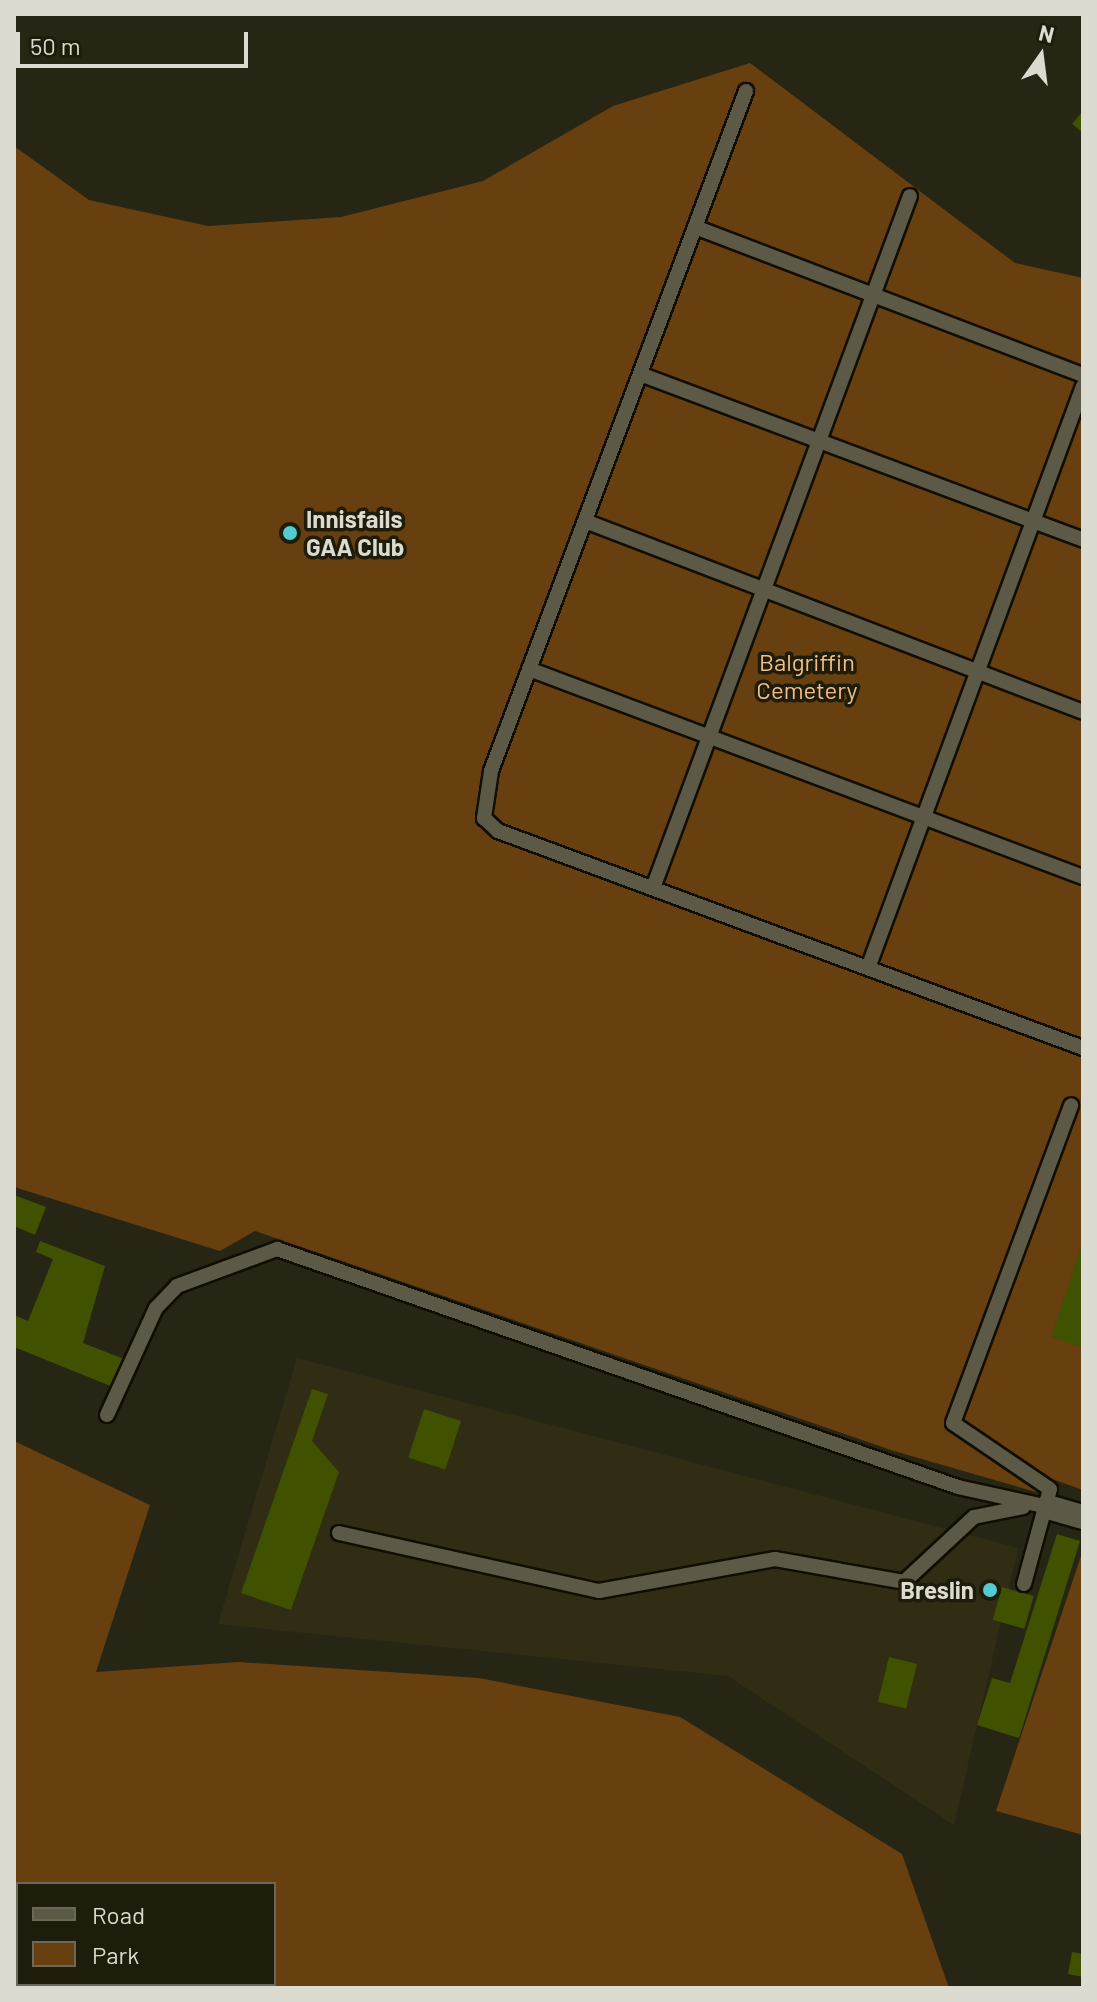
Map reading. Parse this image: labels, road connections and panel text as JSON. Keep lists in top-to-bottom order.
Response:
{
  "parks": ["Balgriffin Cemetery"],
  "places": ["Innisfails GAA Club", "Breslin"],
  "legend": ["Road", "Park"],
  "scale_bar": "50 m",
  "north": "top"
}
